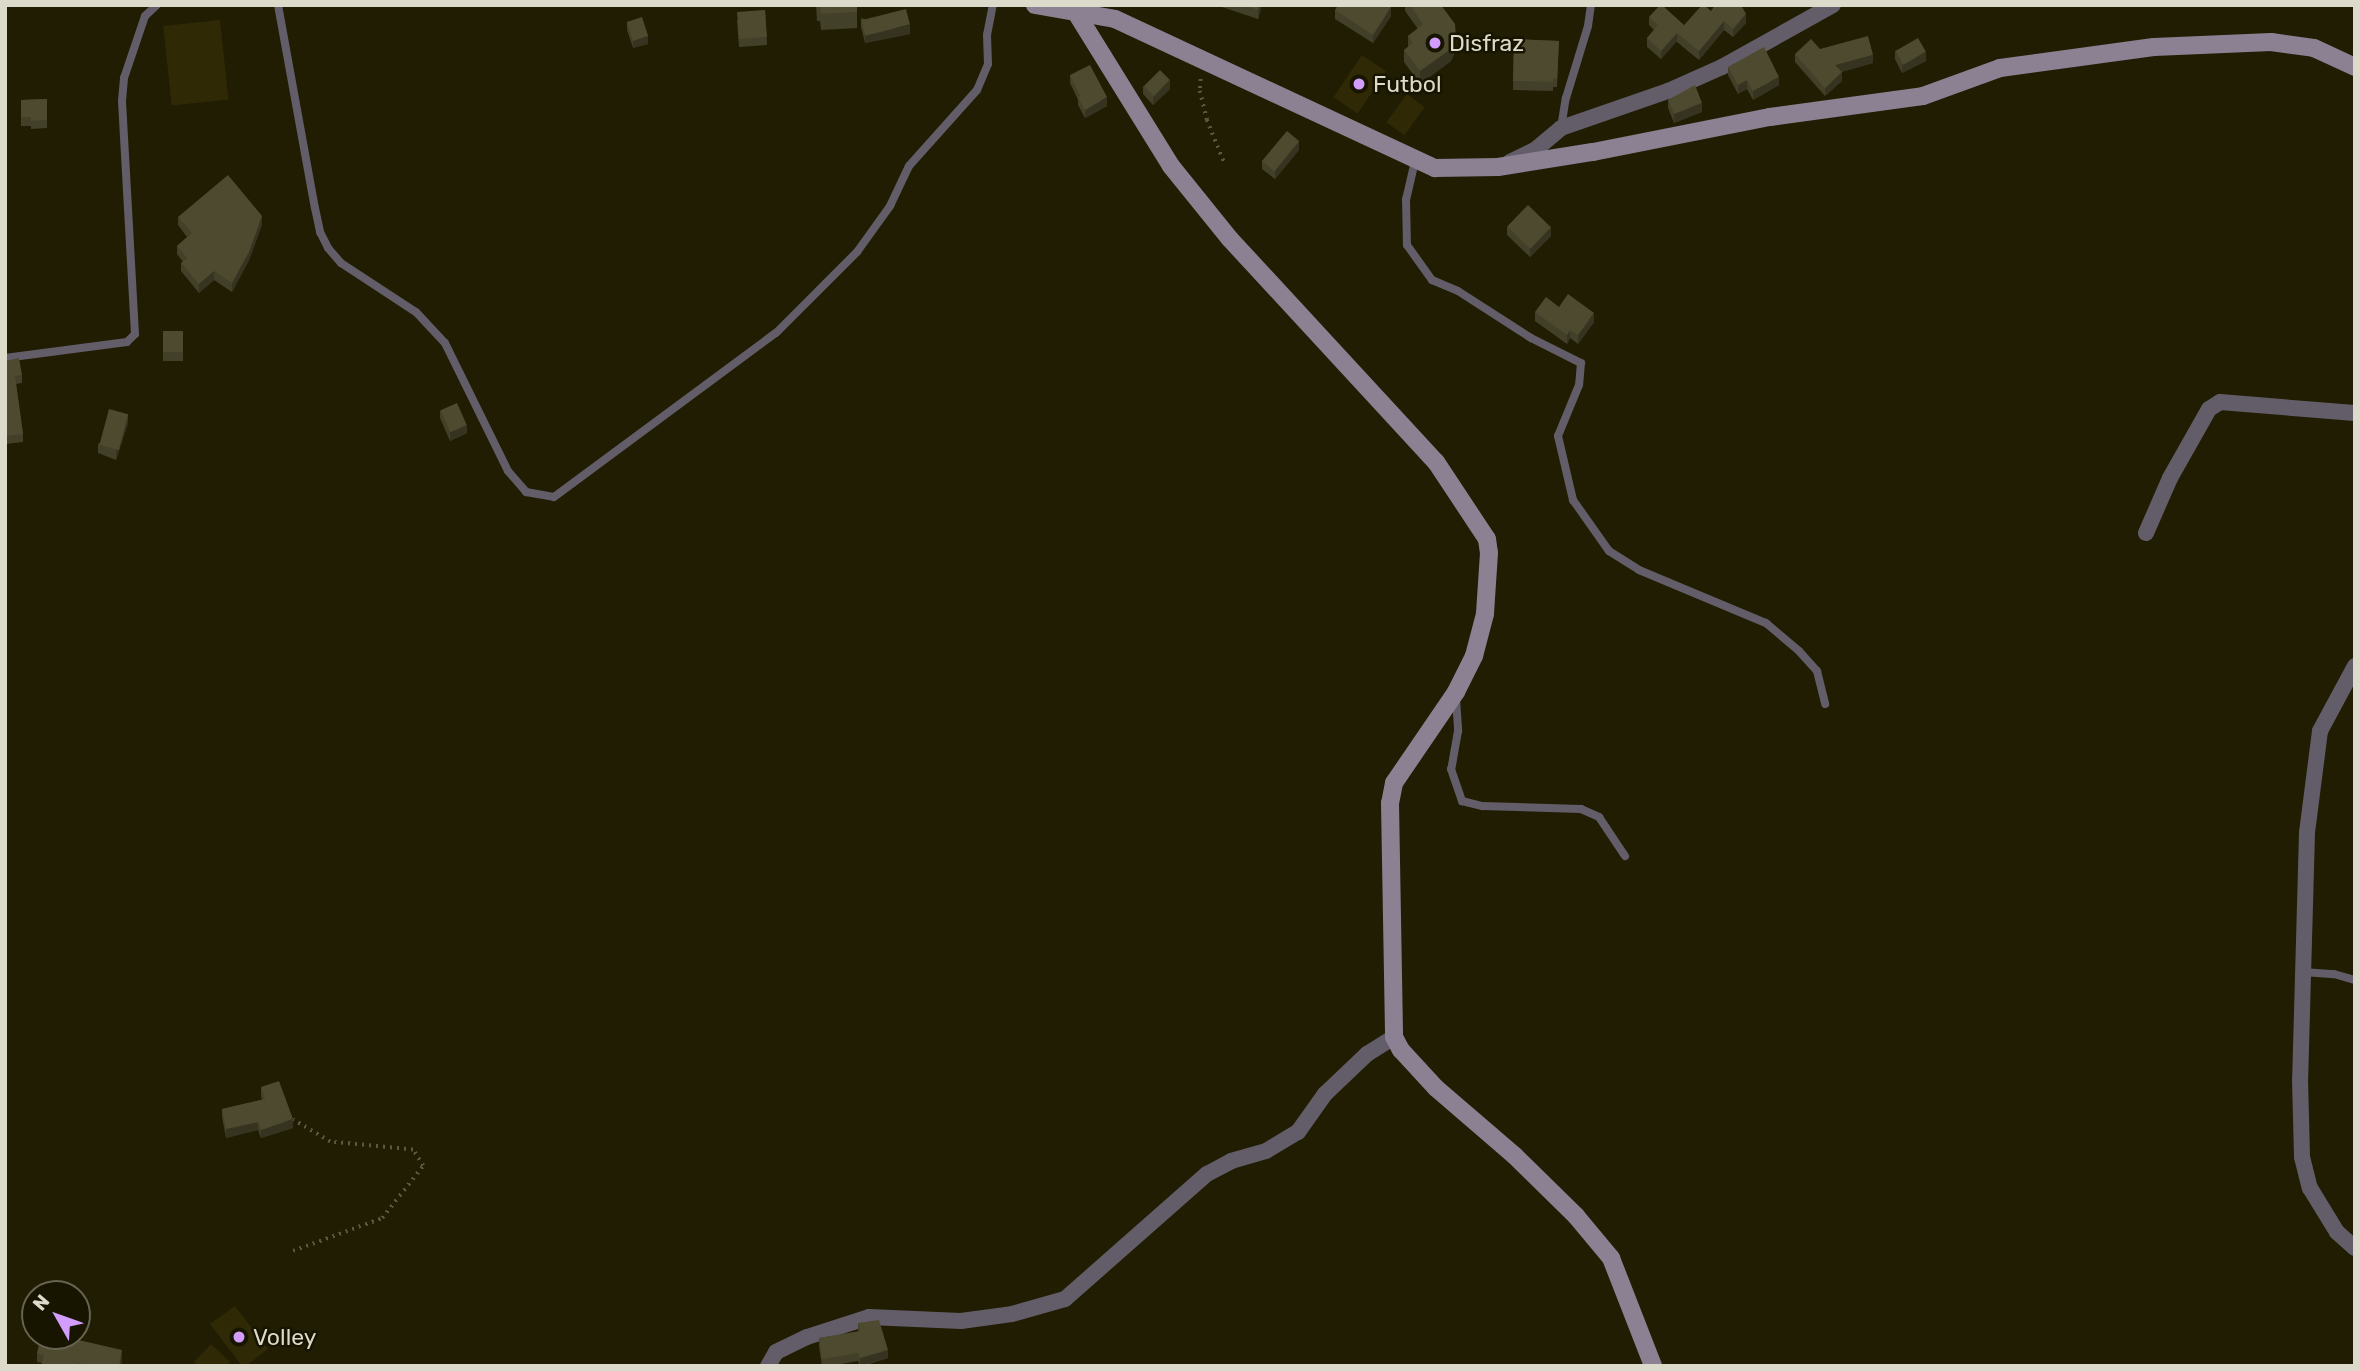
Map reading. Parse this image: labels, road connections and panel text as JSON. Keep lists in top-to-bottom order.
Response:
{
  "places": ["Disfraz", "Futbol", "Volley"],
  "north": "top left"
}
